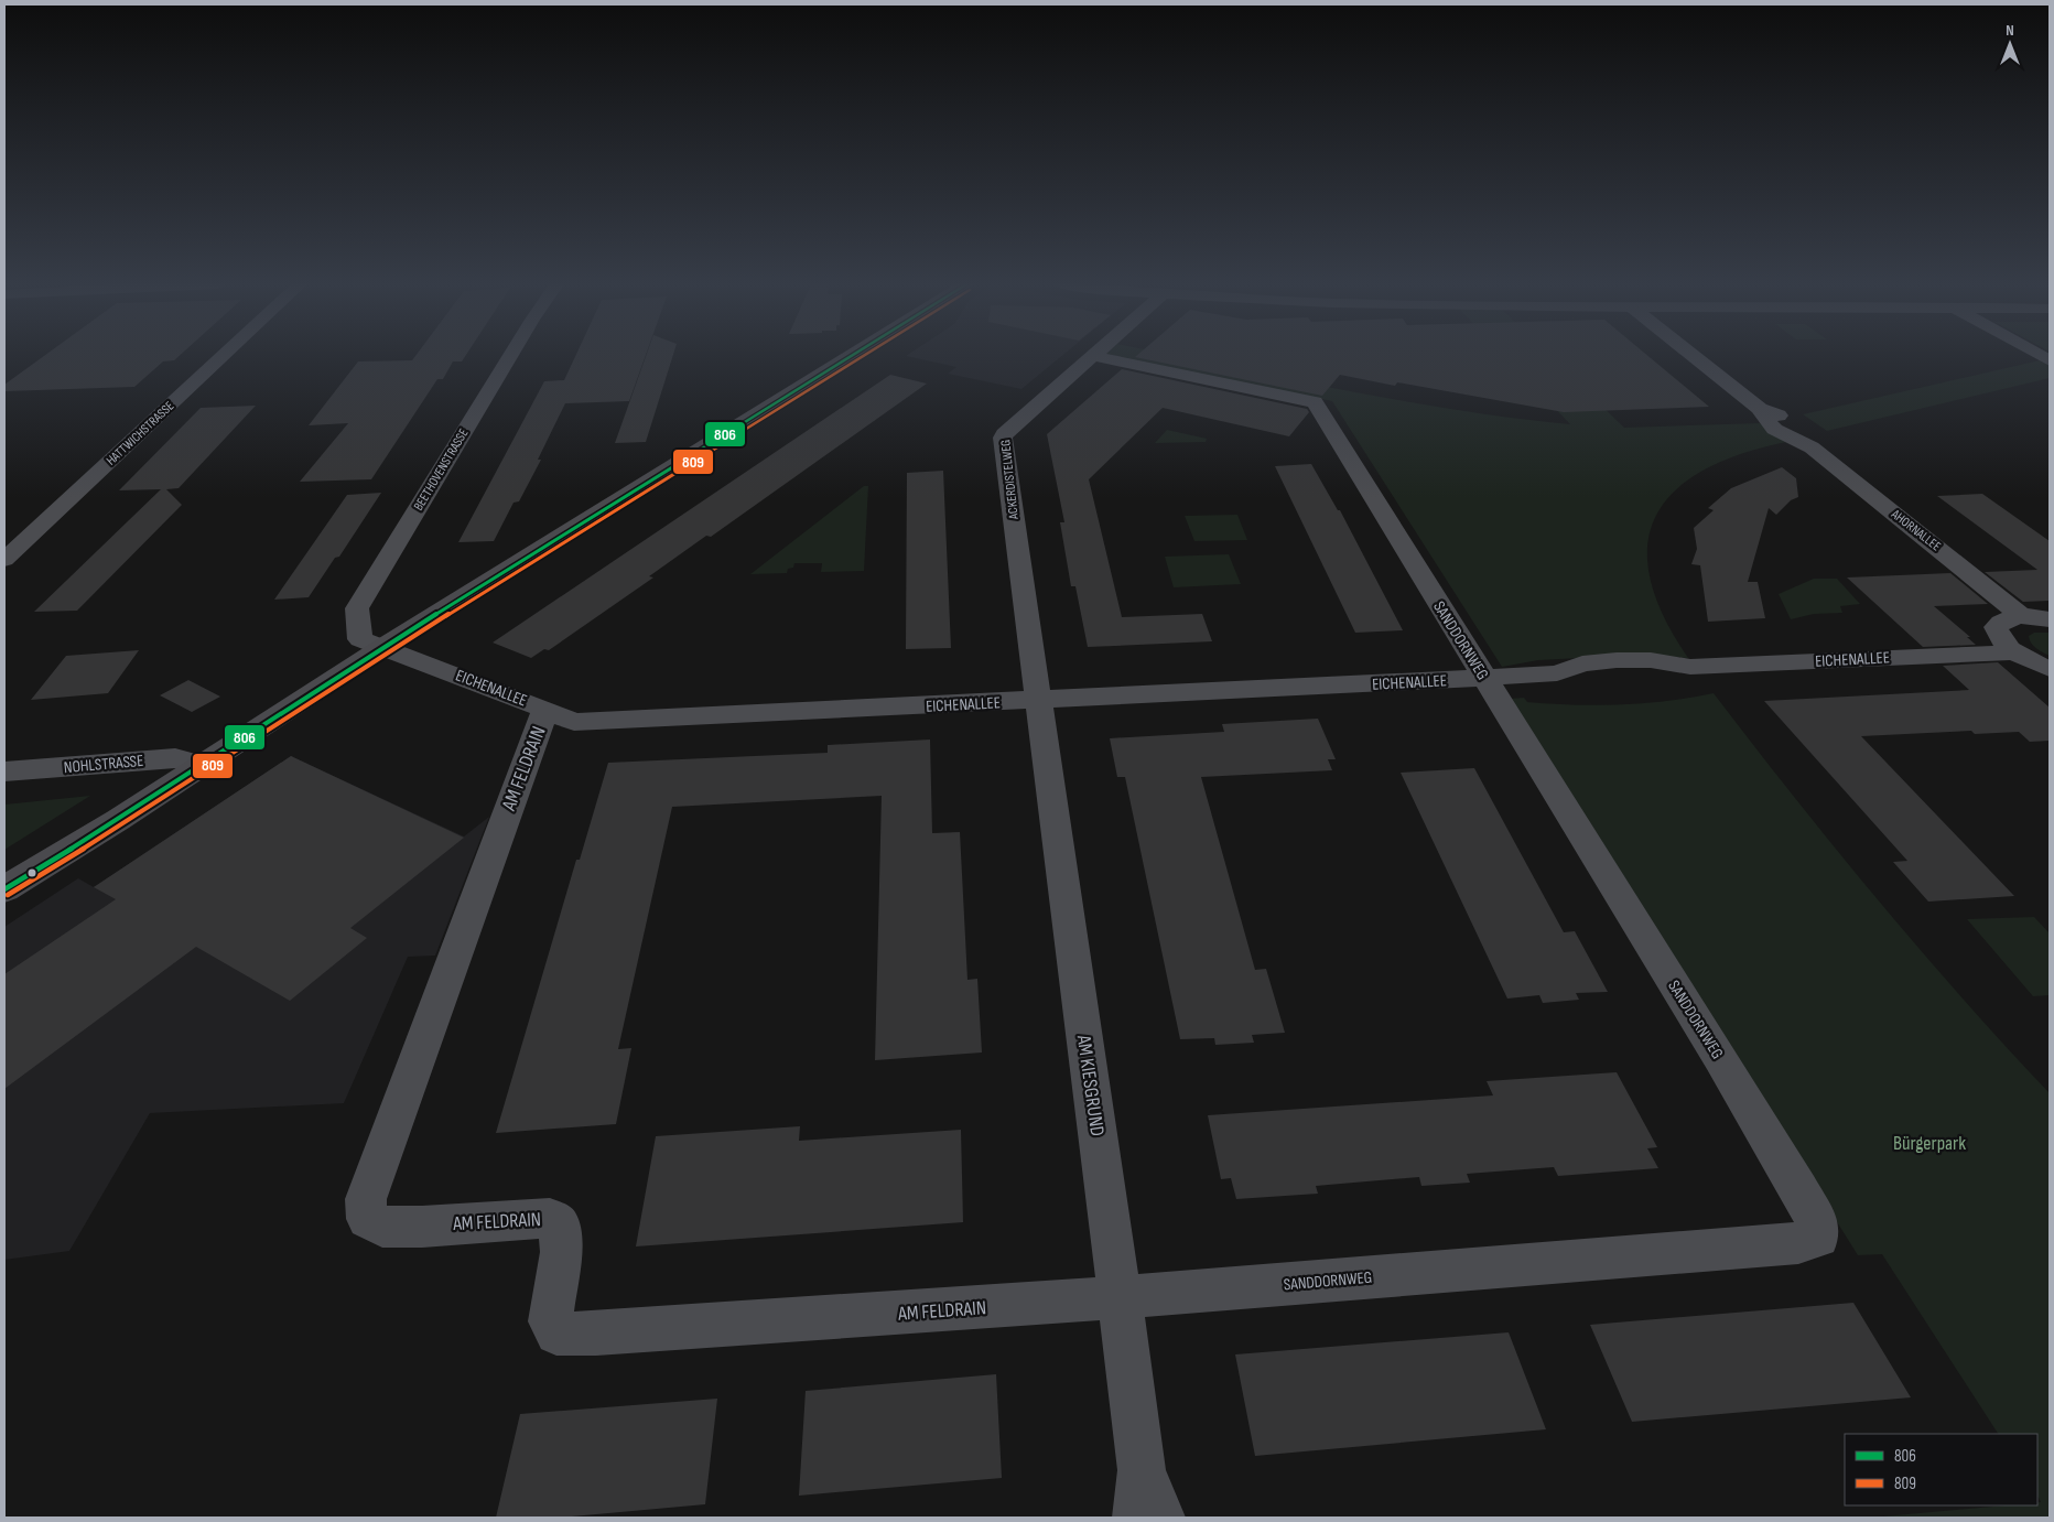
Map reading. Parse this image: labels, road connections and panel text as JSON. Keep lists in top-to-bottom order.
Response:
{
  "streets": {
    "street": [
      "HATTWICHSTRASSE",
      "BEETHOVENSTRASSE",
      "ACKERDISTELWEG",
      "AHORNALLEE",
      "SANDDORNWEG",
      "EICHENALLEE",
      "NOHLSTRASSE",
      "AM FELDRAIN",
      "AM KIESGRUND"
    ]
  },
  "crossings": [
    ["BEETHOVENSTRASSE", "EICHENALLEE"],
    ["ACKERDISTELWEG", "SANDDORNWEG"],
    ["ACKERDISTELWEG", "EICHENALLEE"],
    ["ACKERDISTELWEG", "AM KIESGRUND"],
    ["SANDDORNWEG", "EICHENALLEE"],
    ["SANDDORNWEG", "AM FELDRAIN"],
    ["SANDDORNWEG", "AM KIESGRUND"],
    ["EICHENALLEE", "AM FELDRAIN"],
    ["EICHENALLEE", "AM KIESGRUND"],
    ["AM FELDRAIN", "AM KIESGRUND"]
  ],
  "parks": ["Bürgerpark"],
  "lines": ["transit line 806", "transit line 809"],
  "legend": ["806", "809"],
  "north": "top"
}
